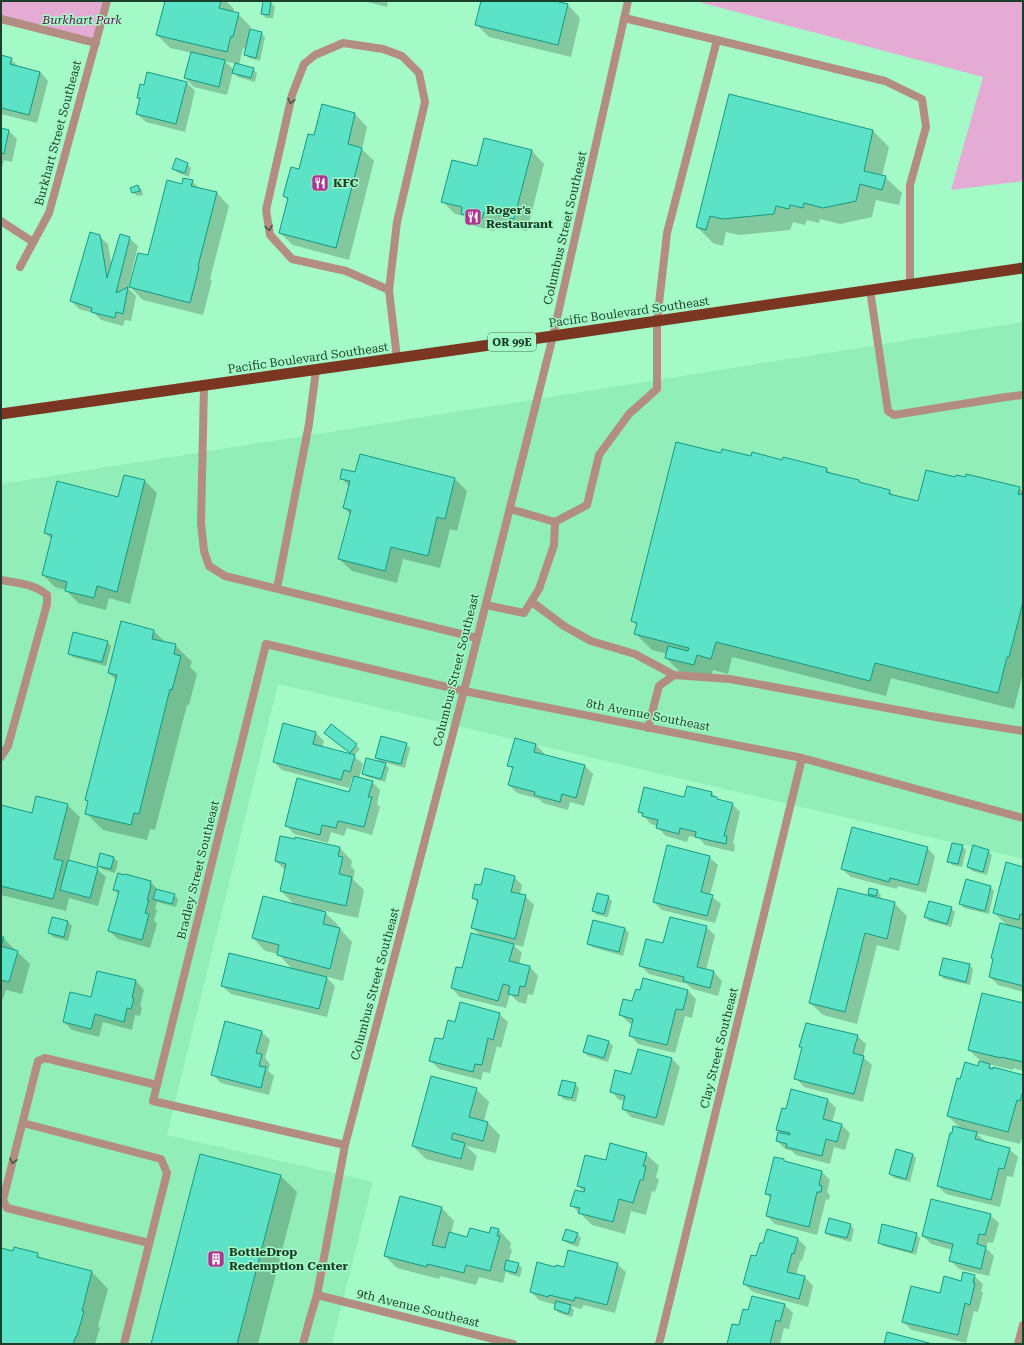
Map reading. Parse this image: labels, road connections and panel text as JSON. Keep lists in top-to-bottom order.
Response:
{
  "streets": {
    "highway": ["Pacific Boulevard Southeast", "OR 99E"],
    "street": [
      "Burkhart Street Southeast",
      "Columbus Street Southeast",
      "8th Avenue Southeast",
      "Bradley Street Southeast",
      "Clay Street Southeast",
      "9th Avenue Southeast"
    ]
  },
  "crossings": [
    ["Columbus Street Southeast", "Pacific Boulevard Southeast"],
    ["Columbus Street Southeast", "8th Avenue Southeast"],
    ["Columbus Street Southeast", "Bradley Street Southeast"],
    ["Columbus Street Southeast", "9th Avenue Southeast"],
    ["8th Avenue Southeast", "Bradley Street Southeast"],
    ["8th Avenue Southeast", "Clay Street Southeast"]
  ],
  "parks": ["Burkhart Park"],
  "places": {
    "restaurant": ["KFC", "Roger's Restaurant"],
    "building": ["BottleDrop Redemption Center"]
  }
}
